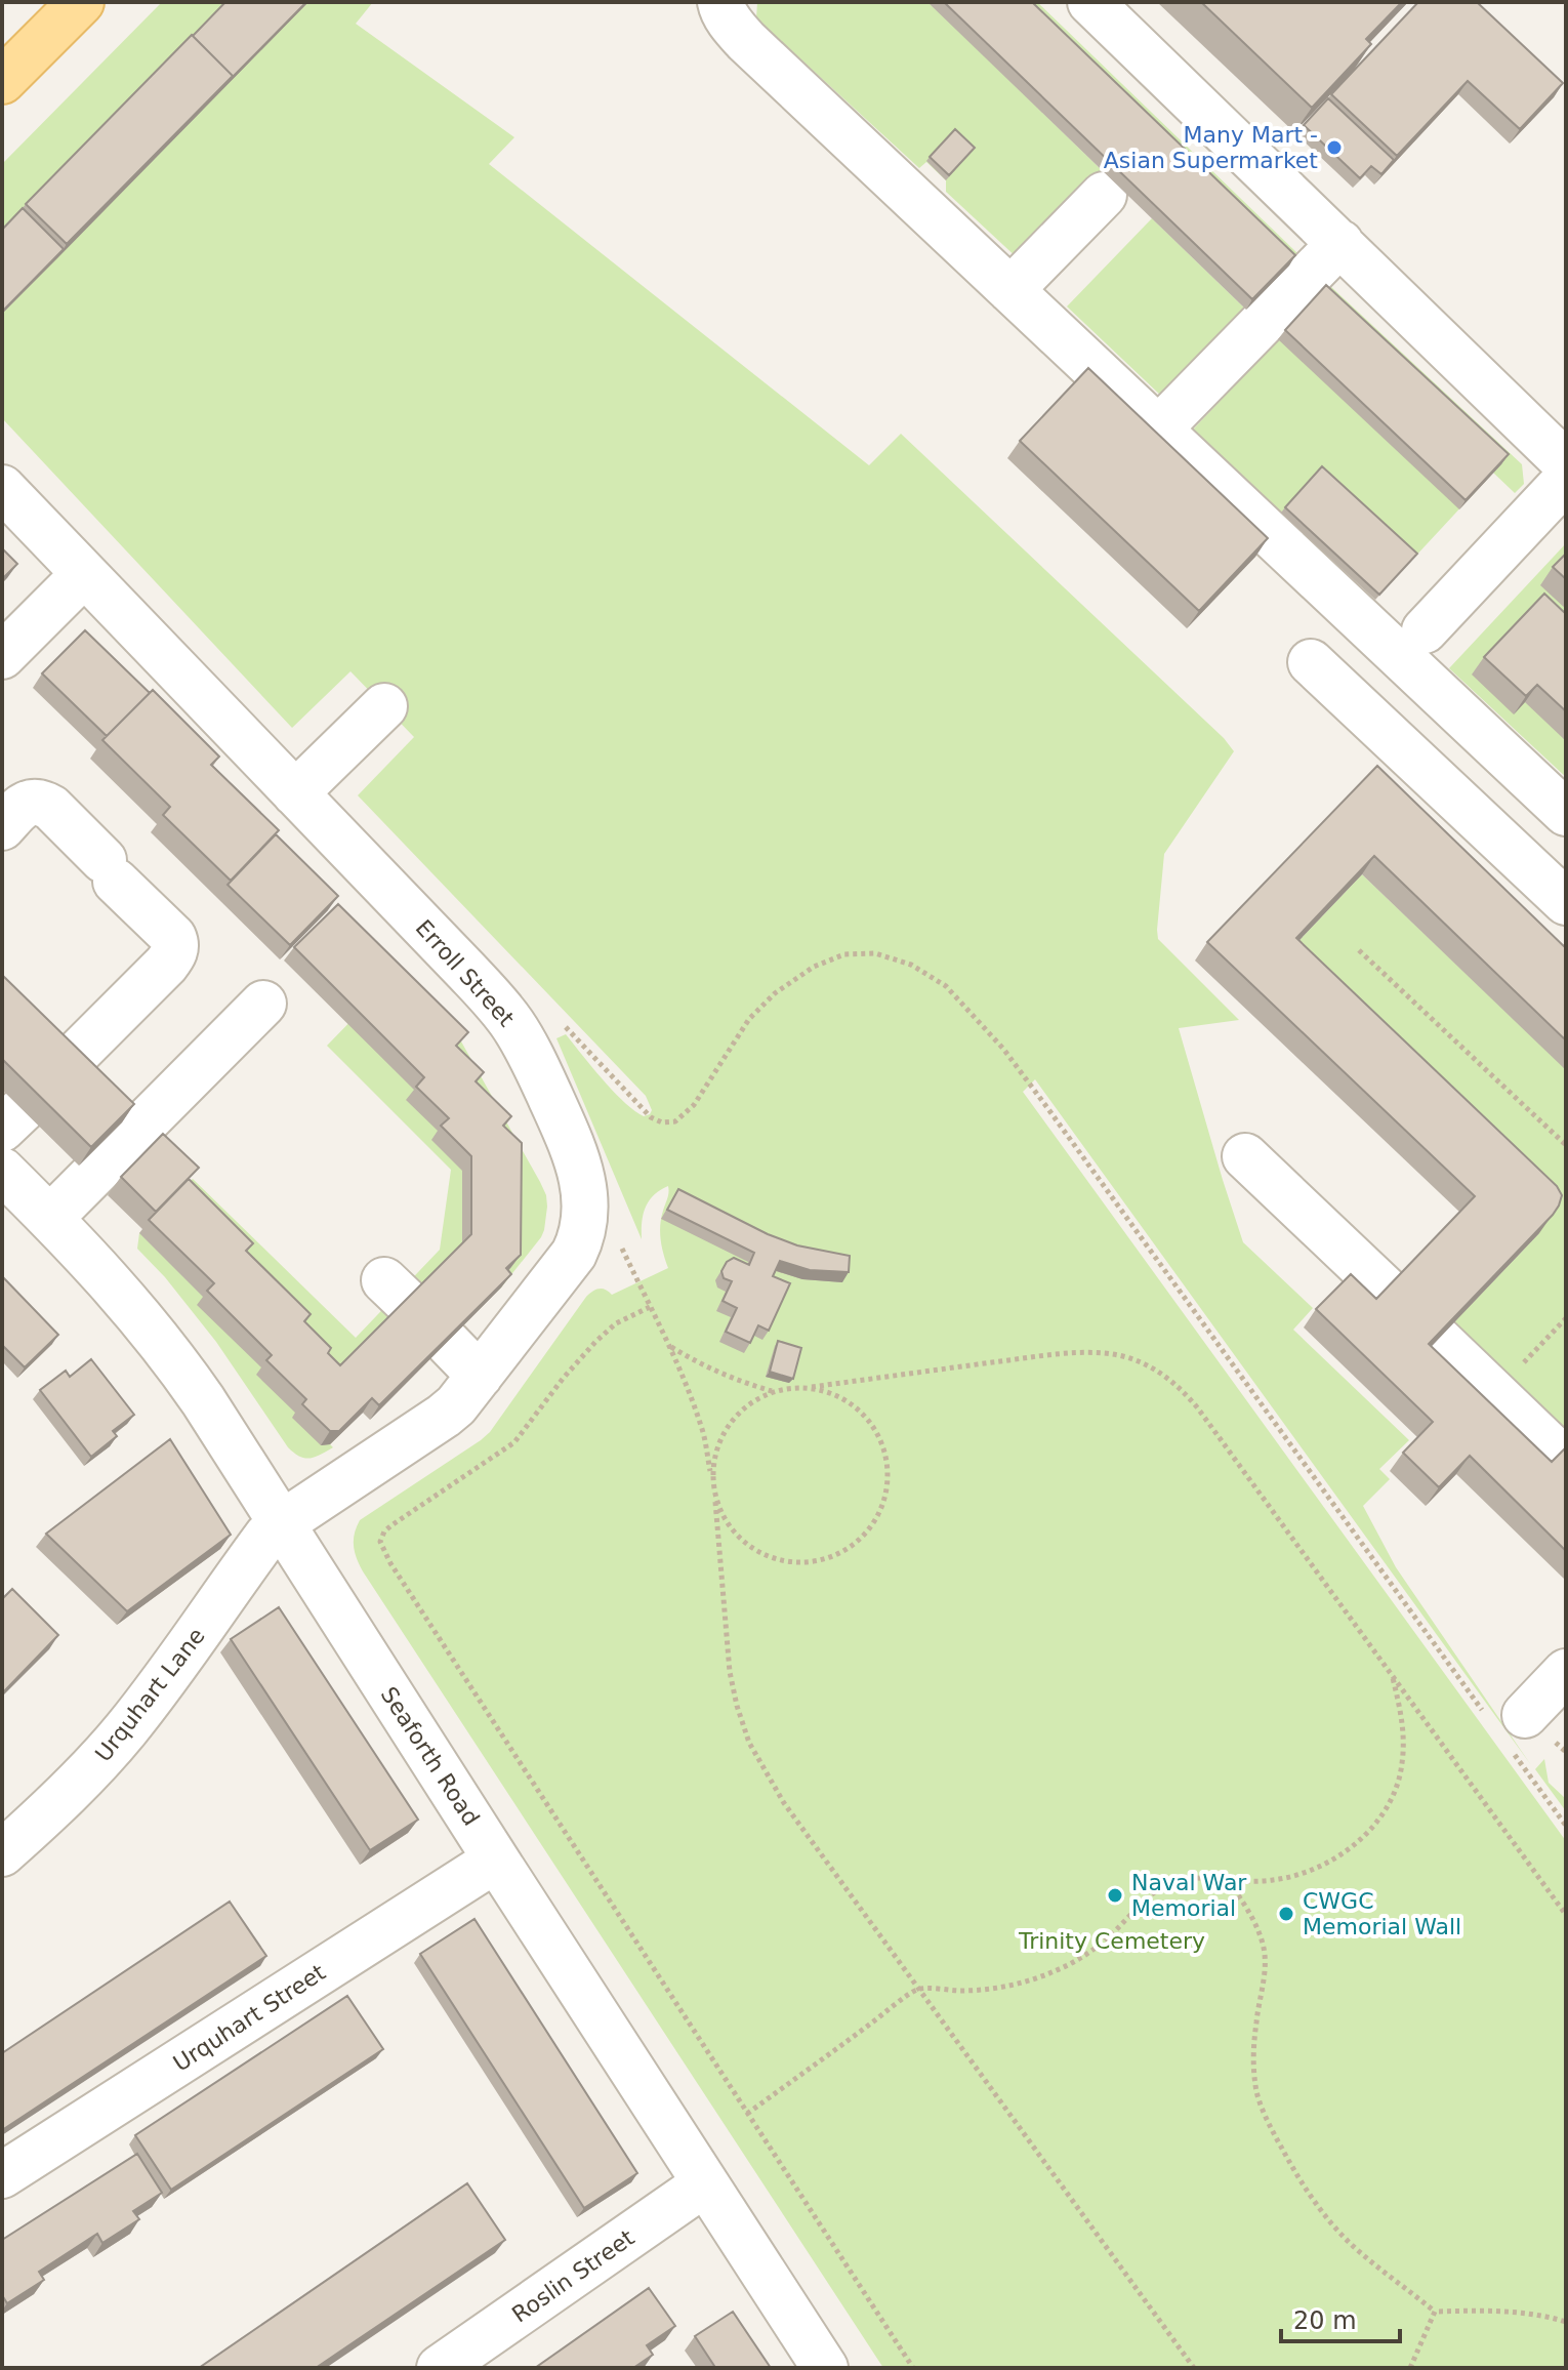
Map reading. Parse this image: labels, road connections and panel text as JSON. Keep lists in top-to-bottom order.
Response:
{
  "streets": {
    "street": [
      "Erroll Street",
      "Urquhart Lane",
      "Seaforth Road",
      "Urquhart Street",
      "Roslin Street"
    ]
  },
  "crossings": [
    ["Erroll Street", "Urquhart Lane"],
    ["Erroll Street", "Seaforth Road"],
    ["Urquhart Lane", "Seaforth Road"],
    ["Seaforth Road", "Urquhart Street"],
    ["Seaforth Road", "Roslin Street"]
  ],
  "parks": ["Trinity Cemetery"],
  "places": ["Many Mart - Asian Supermarket", "Naval War Memorial", "CWGC Memorial Wall"],
  "scale_bar": "20 m"
}
